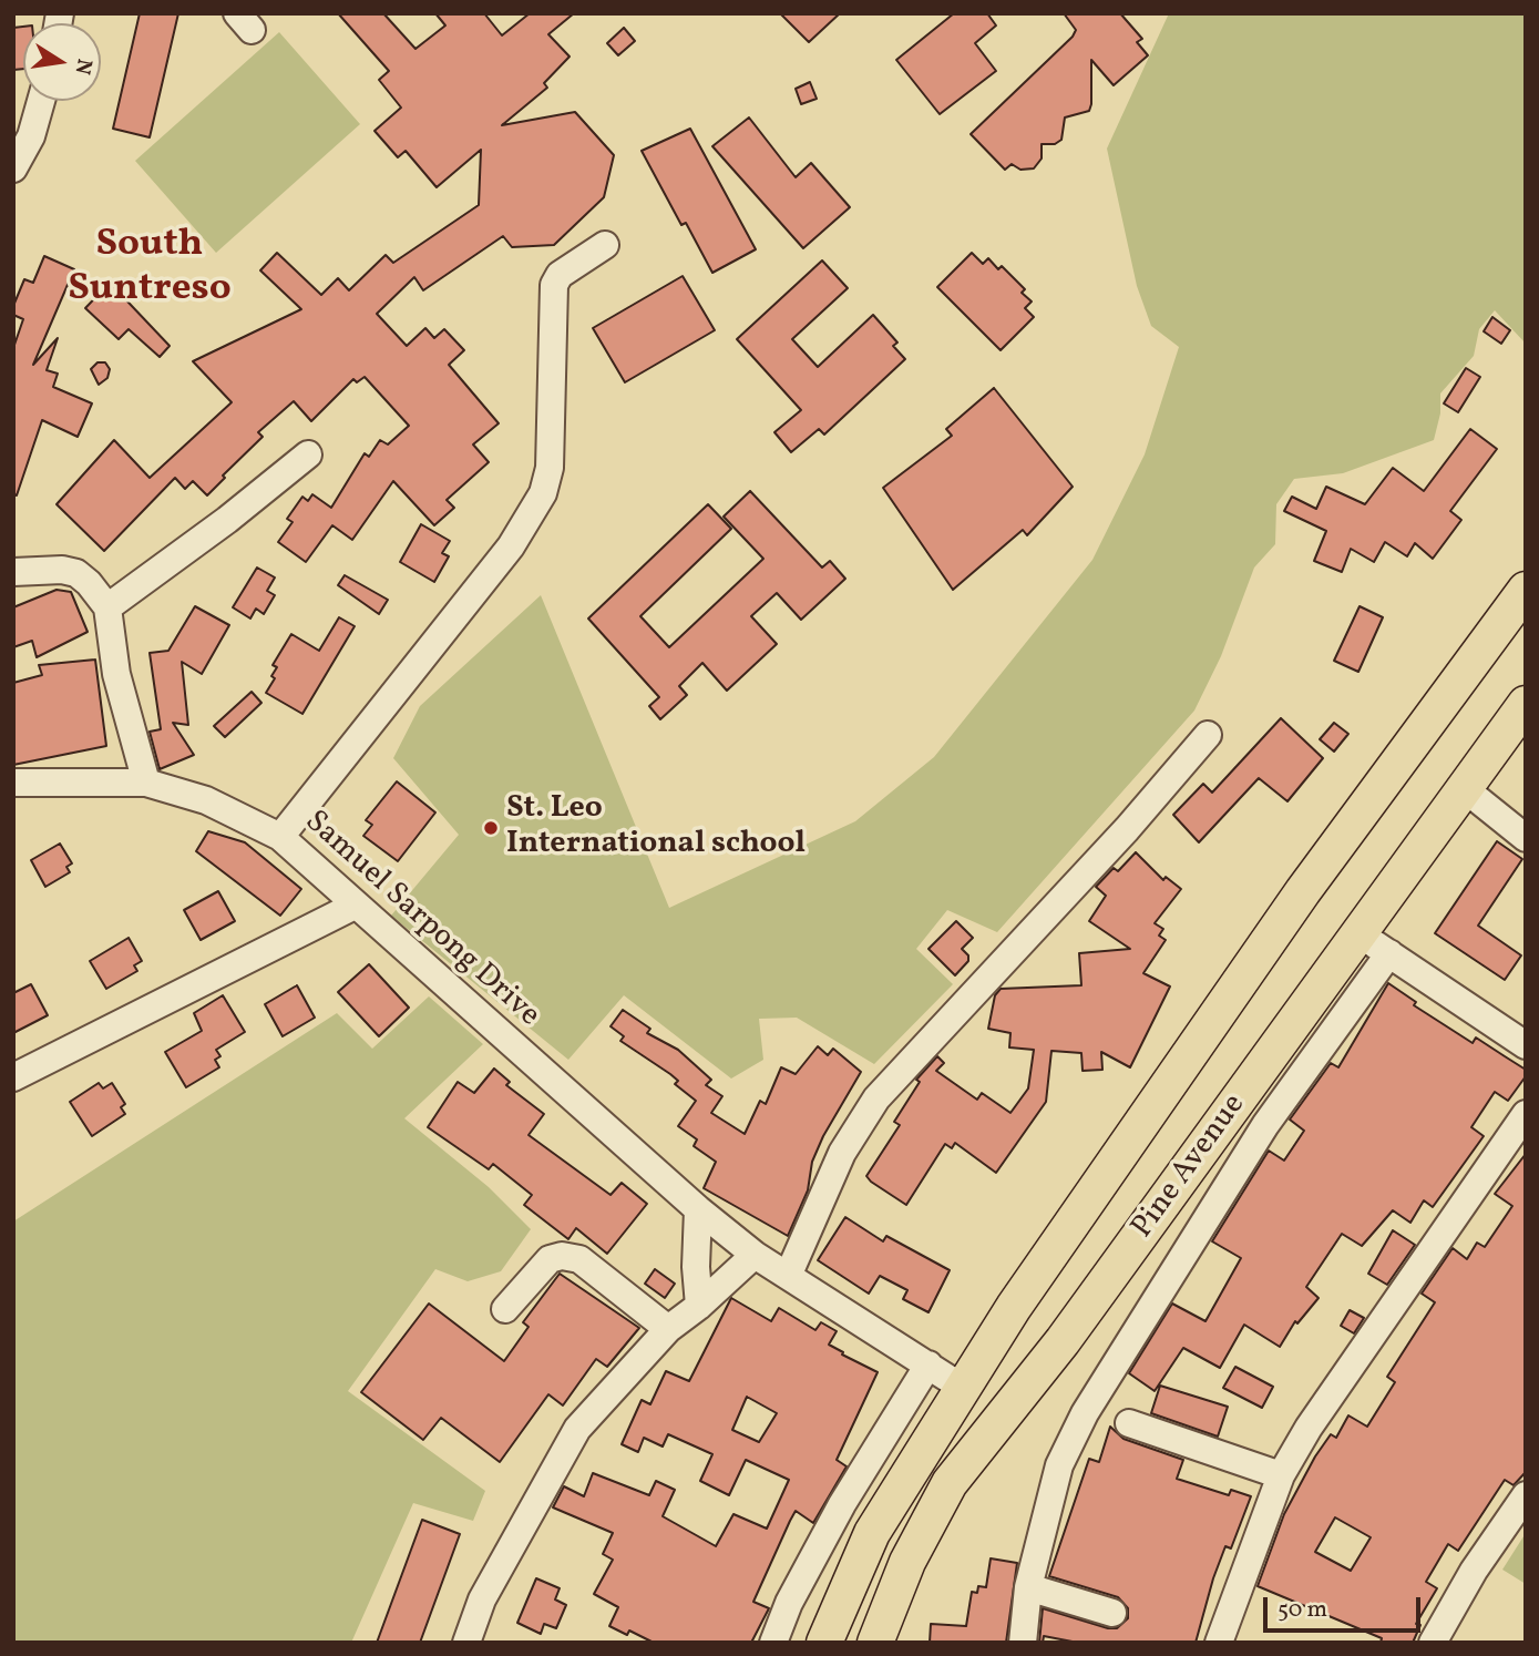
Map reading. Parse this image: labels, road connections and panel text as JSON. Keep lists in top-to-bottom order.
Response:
{
  "streets": {
    "main road": ["Pine Avenue"],
    "street": ["Samuel Sarpong Drive"]
  },
  "districts": ["South Suntreso"],
  "places": ["St. Leo International school"],
  "scale_bar": "50 m",
  "north": "right"
}
